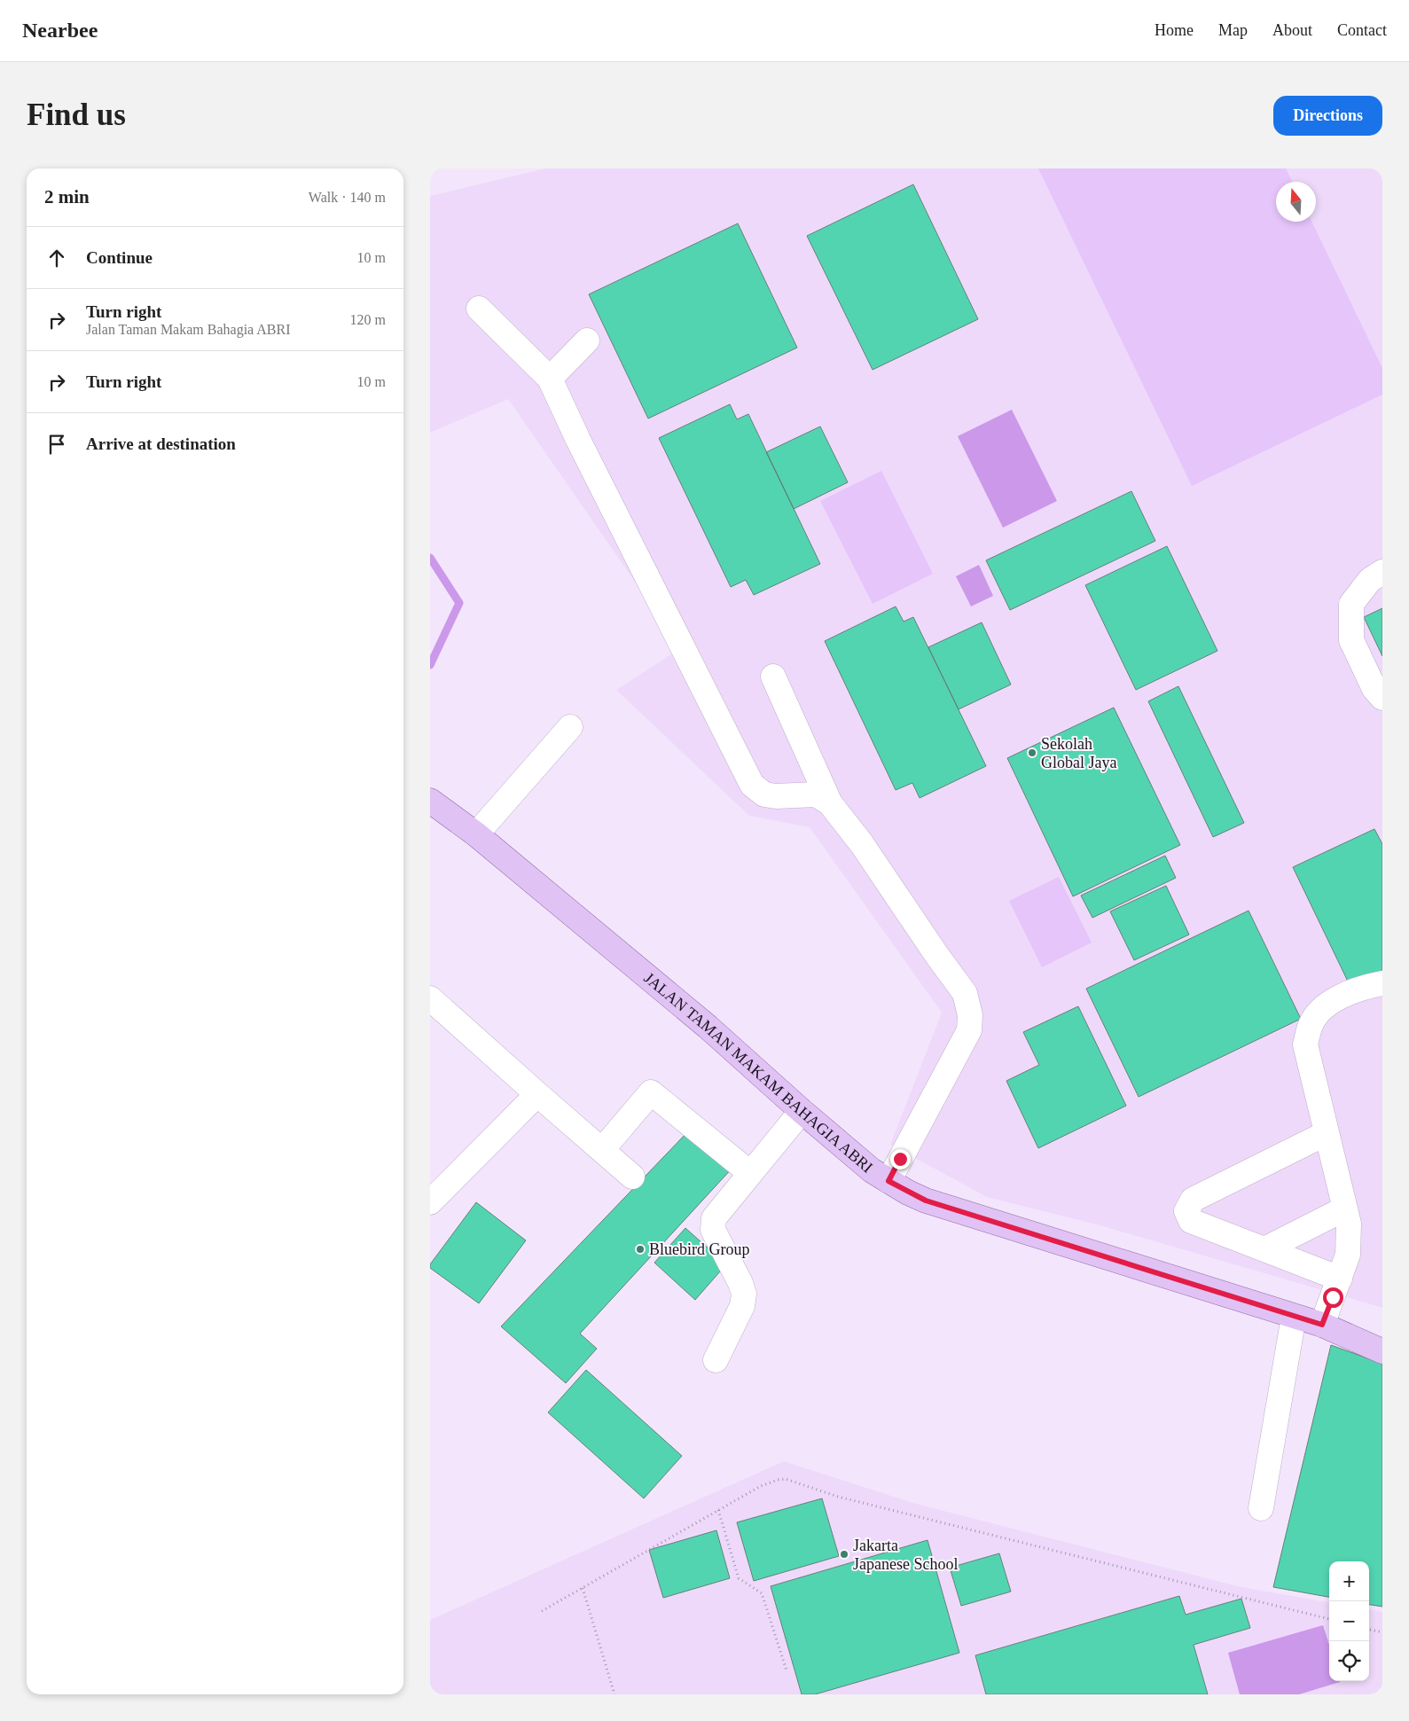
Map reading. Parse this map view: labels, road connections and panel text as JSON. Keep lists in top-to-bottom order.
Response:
{
  "streets": {
    "main road": ["JALAN TAMAN MAKAM BAHAGIA ABRI"]
  },
  "places": ["Sekolah Global Jaya", "Bluebird Group", "Jakarta Japanese School"],
  "north": "top",
  "page": {
    "header": "Nearbee",
    "nav": [
      "Home",
      "Map",
      "About",
      "Contact"
    ],
    "buttons": "Directions",
    "title": "Find us",
    "heading": ["2 min", "Walk · 140 m"],
    "list": [
      ["Continue", "10 m"],
      ["Turn right", "Jalan Taman Makam Bahagia ABRI", "120 m"],
      ["Turn right", "10 m"],
      "Arrive at destination"
    ],
    "map_buttons": ["+", "−"]
  }
}
